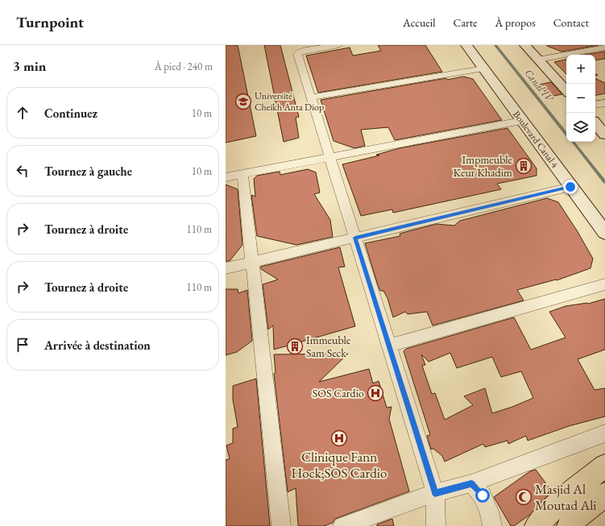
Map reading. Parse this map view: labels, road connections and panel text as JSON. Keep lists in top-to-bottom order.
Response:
{
  "streets": {
    "main road": ["Boulevard Canal 4"]
  },
  "water": ["Canal IV"],
  "places": {
    "school or university": ["Université Cheikh Anta Diop"],
    "building": ["Impmeuble Keur Khadim", "Immeuble Sam Seck"],
    "hospital": ["SOS Cardio", "Clinique Fann Hock;SOS Cardio"],
    "mosque": ["Masjid Al Moutad Ali"]
  },
  "page": {
    "header": "Turnpoint",
    "nav": [
      "Accueil",
      "Carte",
      "À propos",
      "Contact"
    ],
    "heading": ["3 min", "À pied · 240 m"],
    "map_buttons": ["+", "−"],
    "list": [
      ["Continuez", "10 m"],
      ["Tournez à gauche", "10 m"],
      ["Tournez à droite", "110 m"],
      ["Tournez à droite", "110 m"],
      "Arrivée à destination"
    ]
  }
}
